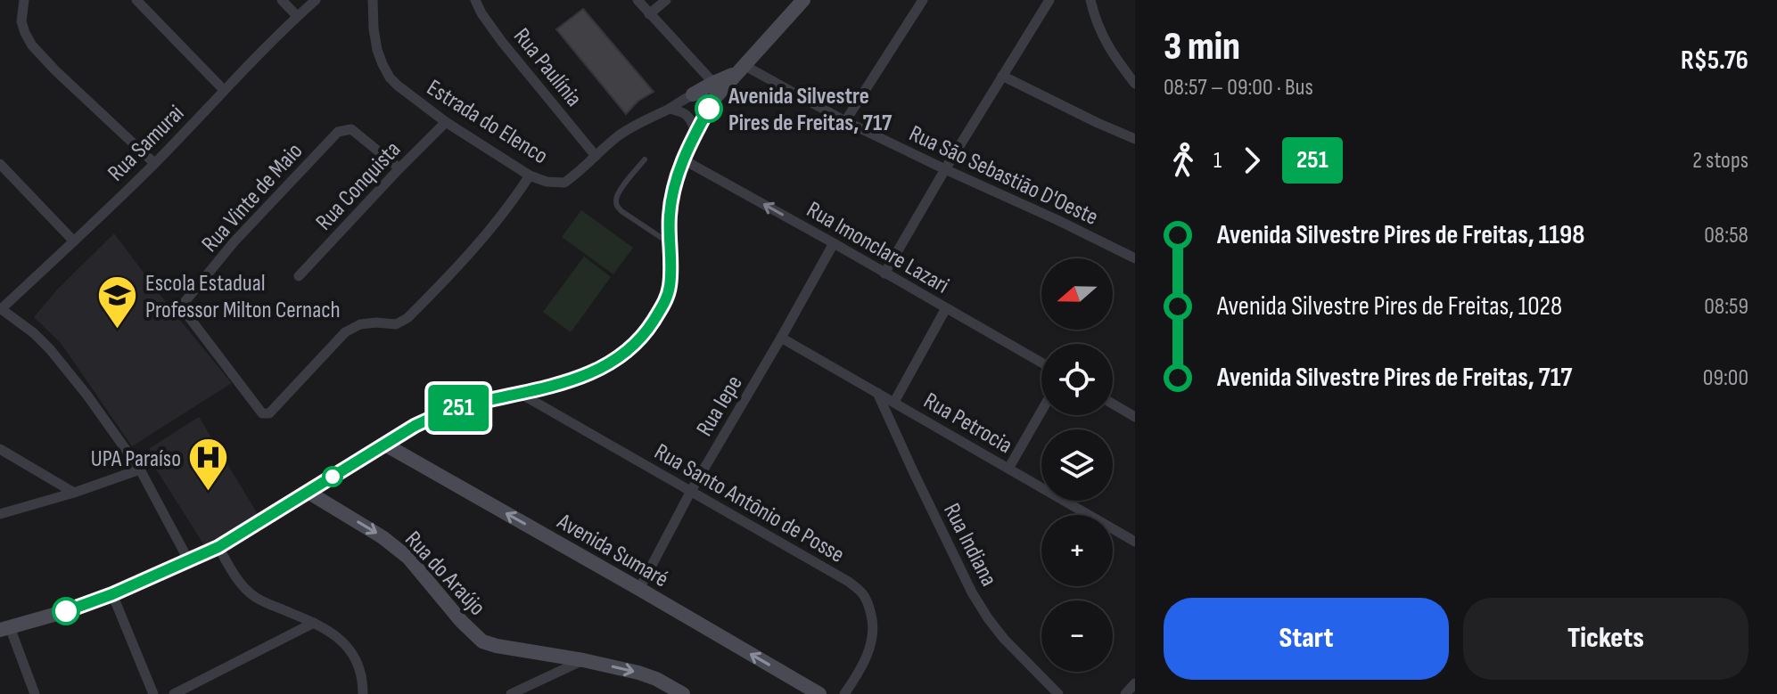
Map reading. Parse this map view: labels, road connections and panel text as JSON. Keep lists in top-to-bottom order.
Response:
{
  "streets": {
    "main road": ["Avenida Sumaré", "Rua do Araújo"],
    "street": [
      "Rua Paulínia",
      "Estrada do Elenco",
      "Rua Samurai",
      "Rua São Sebastião D'Oeste",
      "Rua Conquista",
      "Rua Vinte de Maio",
      "Rua Imonclare Lazari",
      "Rua Iepe",
      "Rua Petrocia",
      "Rua Santo Antônio de Posse",
      "Rua Indiana"
    ]
  },
  "crossings": [
    ["Rua Paulínia", "Estrada do Elenco"],
    ["Estrada do Elenco", "Rua Conquista"],
    ["Estrada do Elenco", "Rua Vinte de Maio"],
    ["Rua Conquista", "Rua Vinte de Maio"],
    ["Rua Imonclare Lazari", "Rua Iepe"],
    ["Rua Iepe", "Rua Petrocia"],
    ["Rua Iepe", "Rua Santo Antônio de Posse"],
    ["Rua Iepe", "Avenida Sumaré"],
    ["Rua Petrocia", "Rua Indiana"]
  ],
  "one_way": ["Rua Imonclare Lazari", "Avenida Sumaré", "Rua do Araújo"],
  "places": {
    "other": ["Avenida Silvestre Pires de Freitas, 717"],
    "school or university": ["Escola Estadual Professor Milton Cernach"],
    "hospital": ["UPA Paraíso"]
  },
  "lines": ["bus line 251"],
  "north": "left",
  "page": {
    "on_map": "251",
    "heading": ["3 min", "08:57 – 09:00 · Bus", "R$5.76"],
    "legs": ["1", "251", "2 stops"],
    "list": [
      {
        "name": "Avenida Silvestre Pires de Freitas, 1198",
        "value": "08:58"
      },
      {
        "name": "Avenida Silvestre Pires de Freitas, 1028",
        "value": "08:59"
      },
      {
        "name": "Avenida Silvestre Pires de Freitas, 717",
        "value": "09:00"
      }
    ],
    "map_buttons": ["+", "−"],
    "buttons": ["Start", "Tickets"]
  }
}
